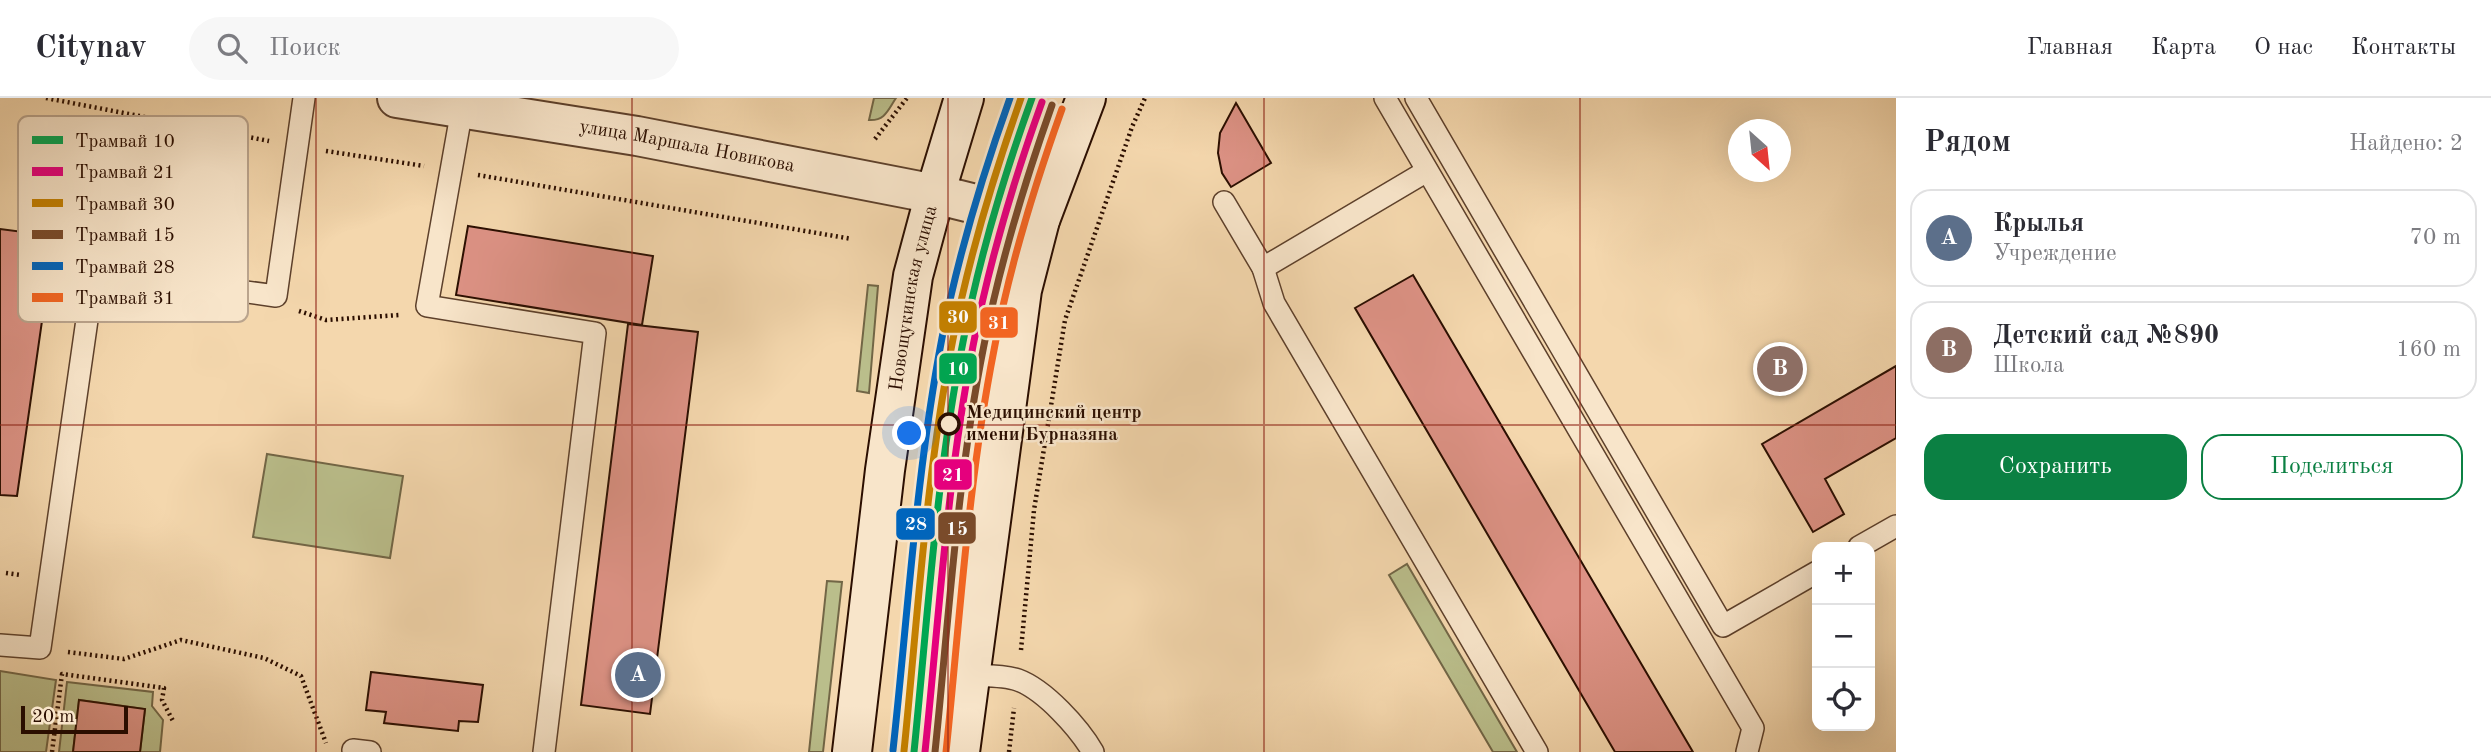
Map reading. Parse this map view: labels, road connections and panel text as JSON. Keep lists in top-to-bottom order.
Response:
{
  "streets": {
    "main road": ["улица Маршала Новикова", "Новощукинская улица"]
  },
  "crossings": [
    ["улица Маршала Новикова", "Новощукинская улица"]
  ],
  "places": ["Медицинский центр имени Бурназяна"],
  "lines": [
    "tram line 10",
    "tram line 30",
    "tram line 28",
    "tram line 21",
    "tram line 15",
    "tram line 31"
  ],
  "legend": [
    "Трамвай 10",
    "Трамвай 21",
    "Трамвай 30",
    "Трамвай 15",
    "Трамвай 28",
    "Трамвай 31"
  ],
  "scale_bar": "20 m",
  "north": "bottom right",
  "page": {
    "header": "Citynav",
    "search": "Поиск",
    "nav": [
      "Главная",
      "Карта",
      "О нас",
      "Контакты"
    ],
    "heading": ["Рядом", "Найдено: 2"],
    "list": [
      {
        "mark": "A",
        "name": "Крылья",
        "note": "Учреждение",
        "value": "70 m"
      },
      {
        "mark": "B",
        "name": "Детский сад №890",
        "note": "Школа",
        "value": "160 m"
      }
    ],
    "pins": ["B", "A"],
    "buttons": ["Сохранить", "Поделиться"],
    "map_buttons": ["+", "−"],
    "scale": "20 m"
  }
}
